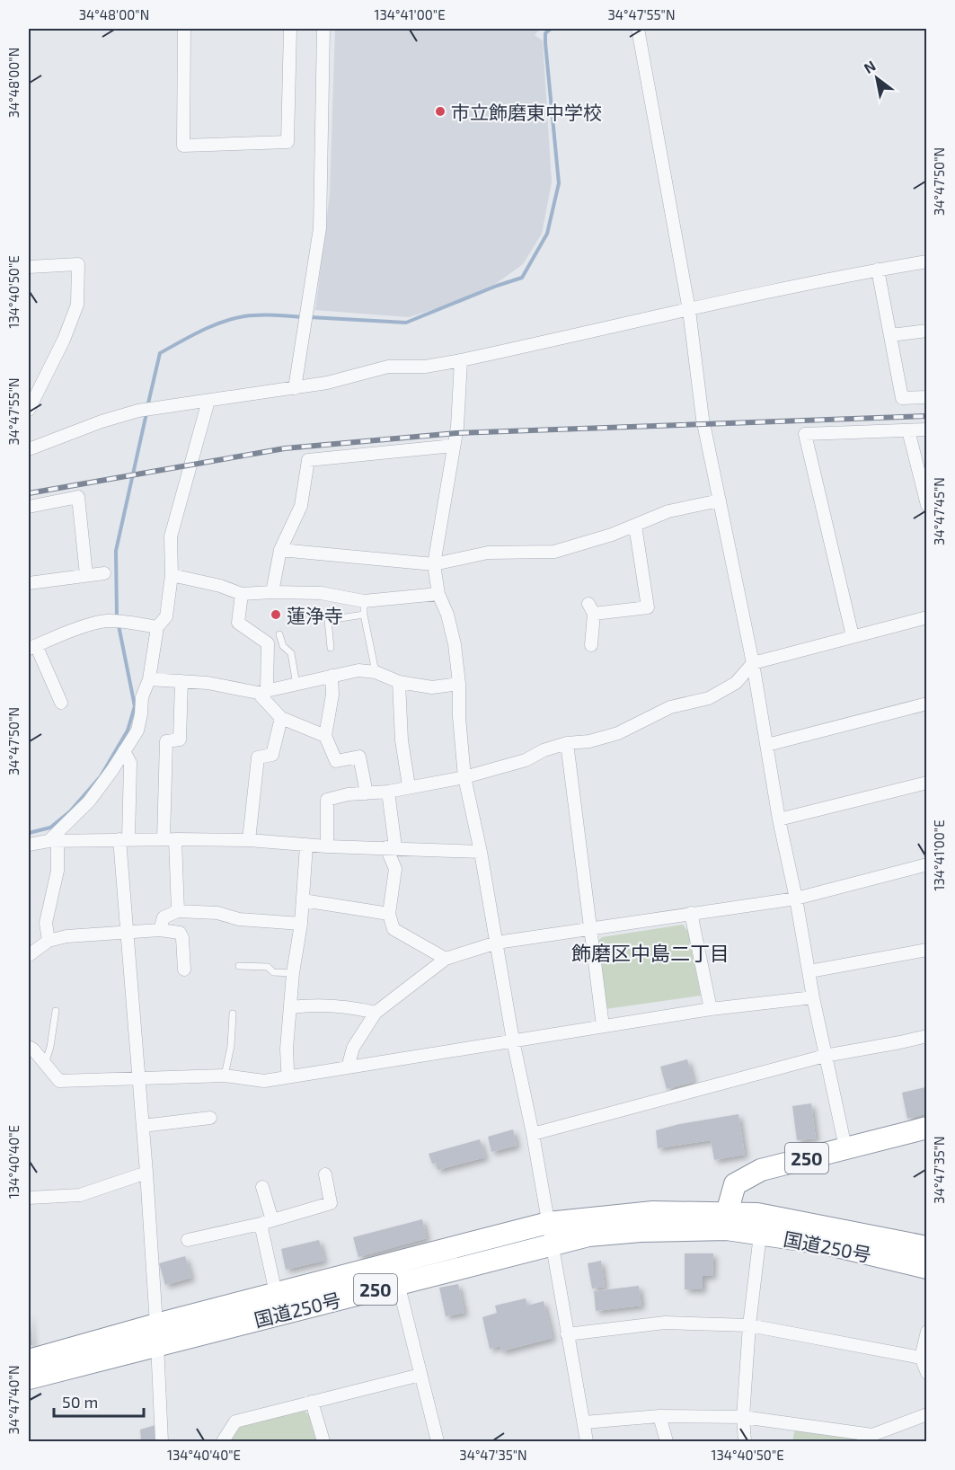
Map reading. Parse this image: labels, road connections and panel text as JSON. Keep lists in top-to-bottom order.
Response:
{
  "streets": {
    "highway": ["250", "国道250号"]
  },
  "crossings": [
    ["250", "国道250号"]
  ],
  "districts": ["飾磨区中島二丁目"],
  "places": ["市立飾磨東中学校", "蓮浄寺"],
  "scale_bar": "50 m",
  "north": "top left",
  "coordinates": [
    "34°48'00\"N",
    "134°41'00\"E",
    "34°47'55\"N",
    "34°47'50\"N",
    "134°40'50\"E",
    "34°47'45\"N",
    "134°40'40\"E",
    "34°47'35\"N",
    "34°47'40\"N"
  ]
}
